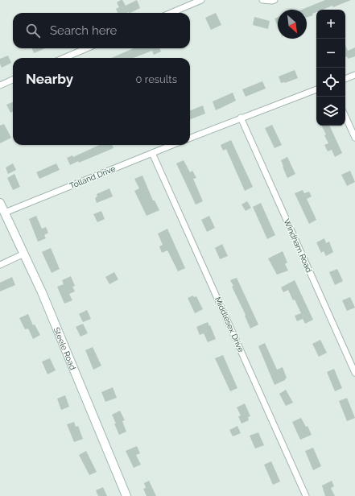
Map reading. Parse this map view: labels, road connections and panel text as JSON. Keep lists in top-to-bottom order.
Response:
{
  "streets": {
    "street": [
      "Tolland Drive",
      "Windham Road",
      "Middlesex Drive",
      "Steele Road"
    ]
  },
  "crossings": [
    ["Tolland Drive", "Middlesex Drive"],
    ["Tolland Drive", "Steele Road"]
  ],
  "north": "bottom right",
  "page": {
    "map_buttons": ["+", "−"],
    "search": "Search here",
    "heading": ["Nearby", "0 results"]
  }
}
